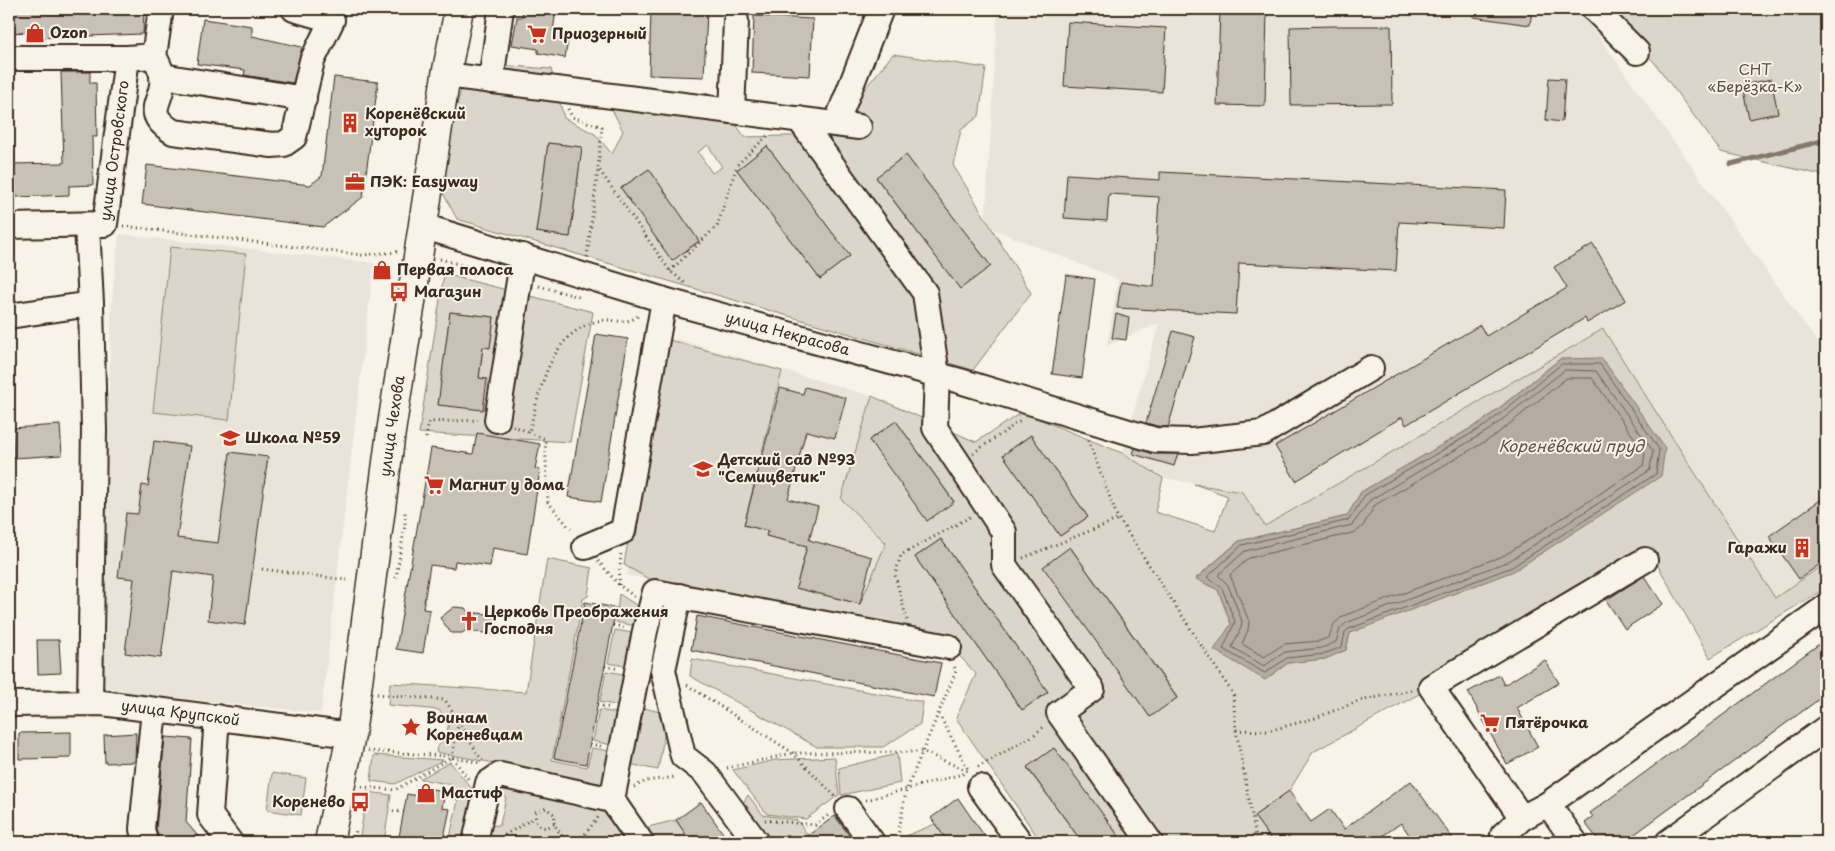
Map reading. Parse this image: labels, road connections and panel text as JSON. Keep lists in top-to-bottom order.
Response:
{
  "streets": {
    "main road": ["улица Чехова"],
    "street": ["улица Островского", "улица Некрасова", "улица Крупской"]
  },
  "crossings": [
    ["улица Некрасова", "улица Чехова"],
    ["улица Чехова", "улица Крупской"]
  ],
  "water": ["Коренёвский пруд"],
  "parks": ["СНТ «Берёзка-К»"],
  "places": {
    "shop": ["Ozon", "Первая полоса", "Мастиф"],
    "supermarket": ["Приозерный", "Магнит у дома", "Пятёрочка"],
    "building": ["Коренёвский хуторок", "Гаражи"],
    "office": ["ПЭК: Easyway"],
    "bus stop": ["Магазин", "Коренево"],
    "school or university": ["Школа №59", "Детский сад №93 \"Семицветик\""],
    "church": ["Церковь Преображения Господня"],
    "place": ["Воинам Кореневцам"]
  }
}
